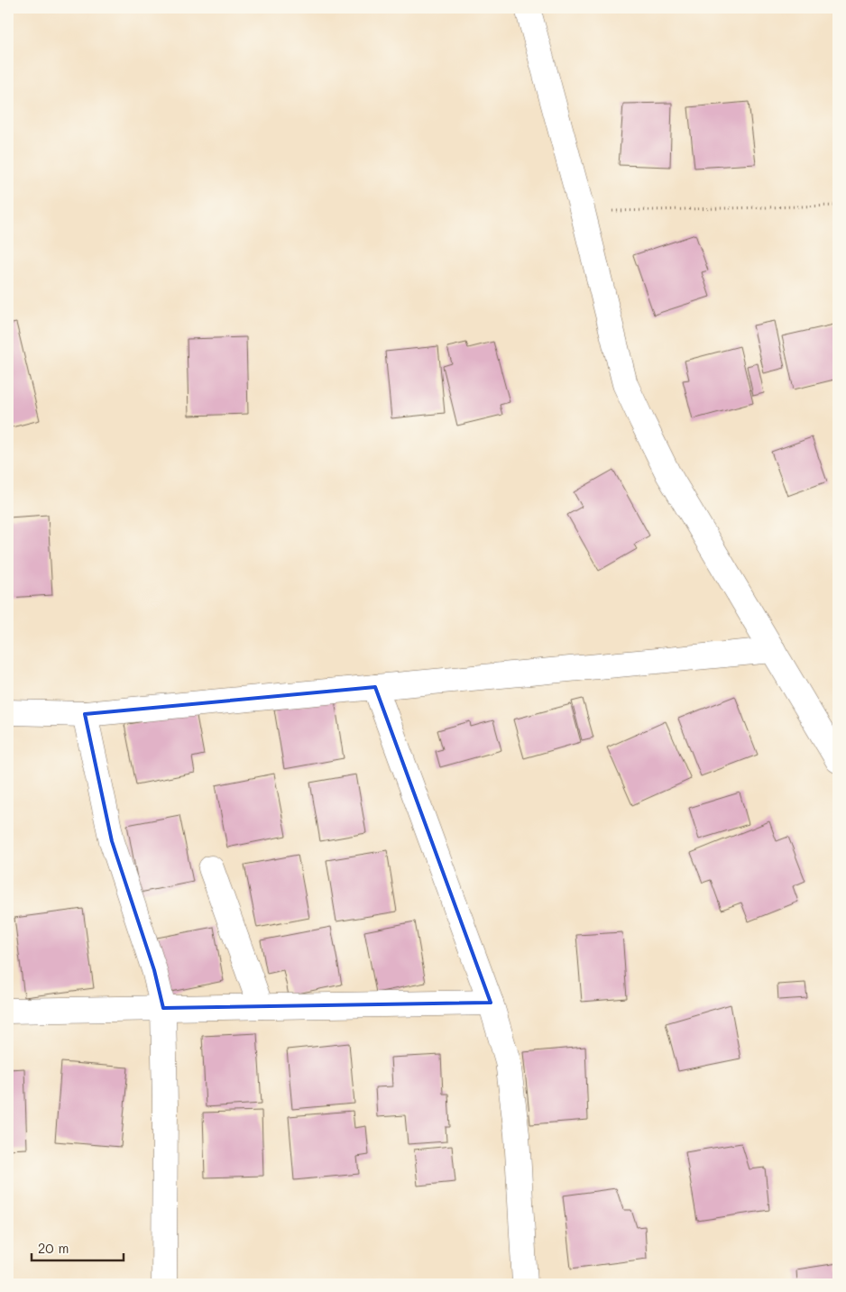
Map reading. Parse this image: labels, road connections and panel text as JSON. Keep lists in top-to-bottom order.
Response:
{
  "scale_bar": "20 m"
}
